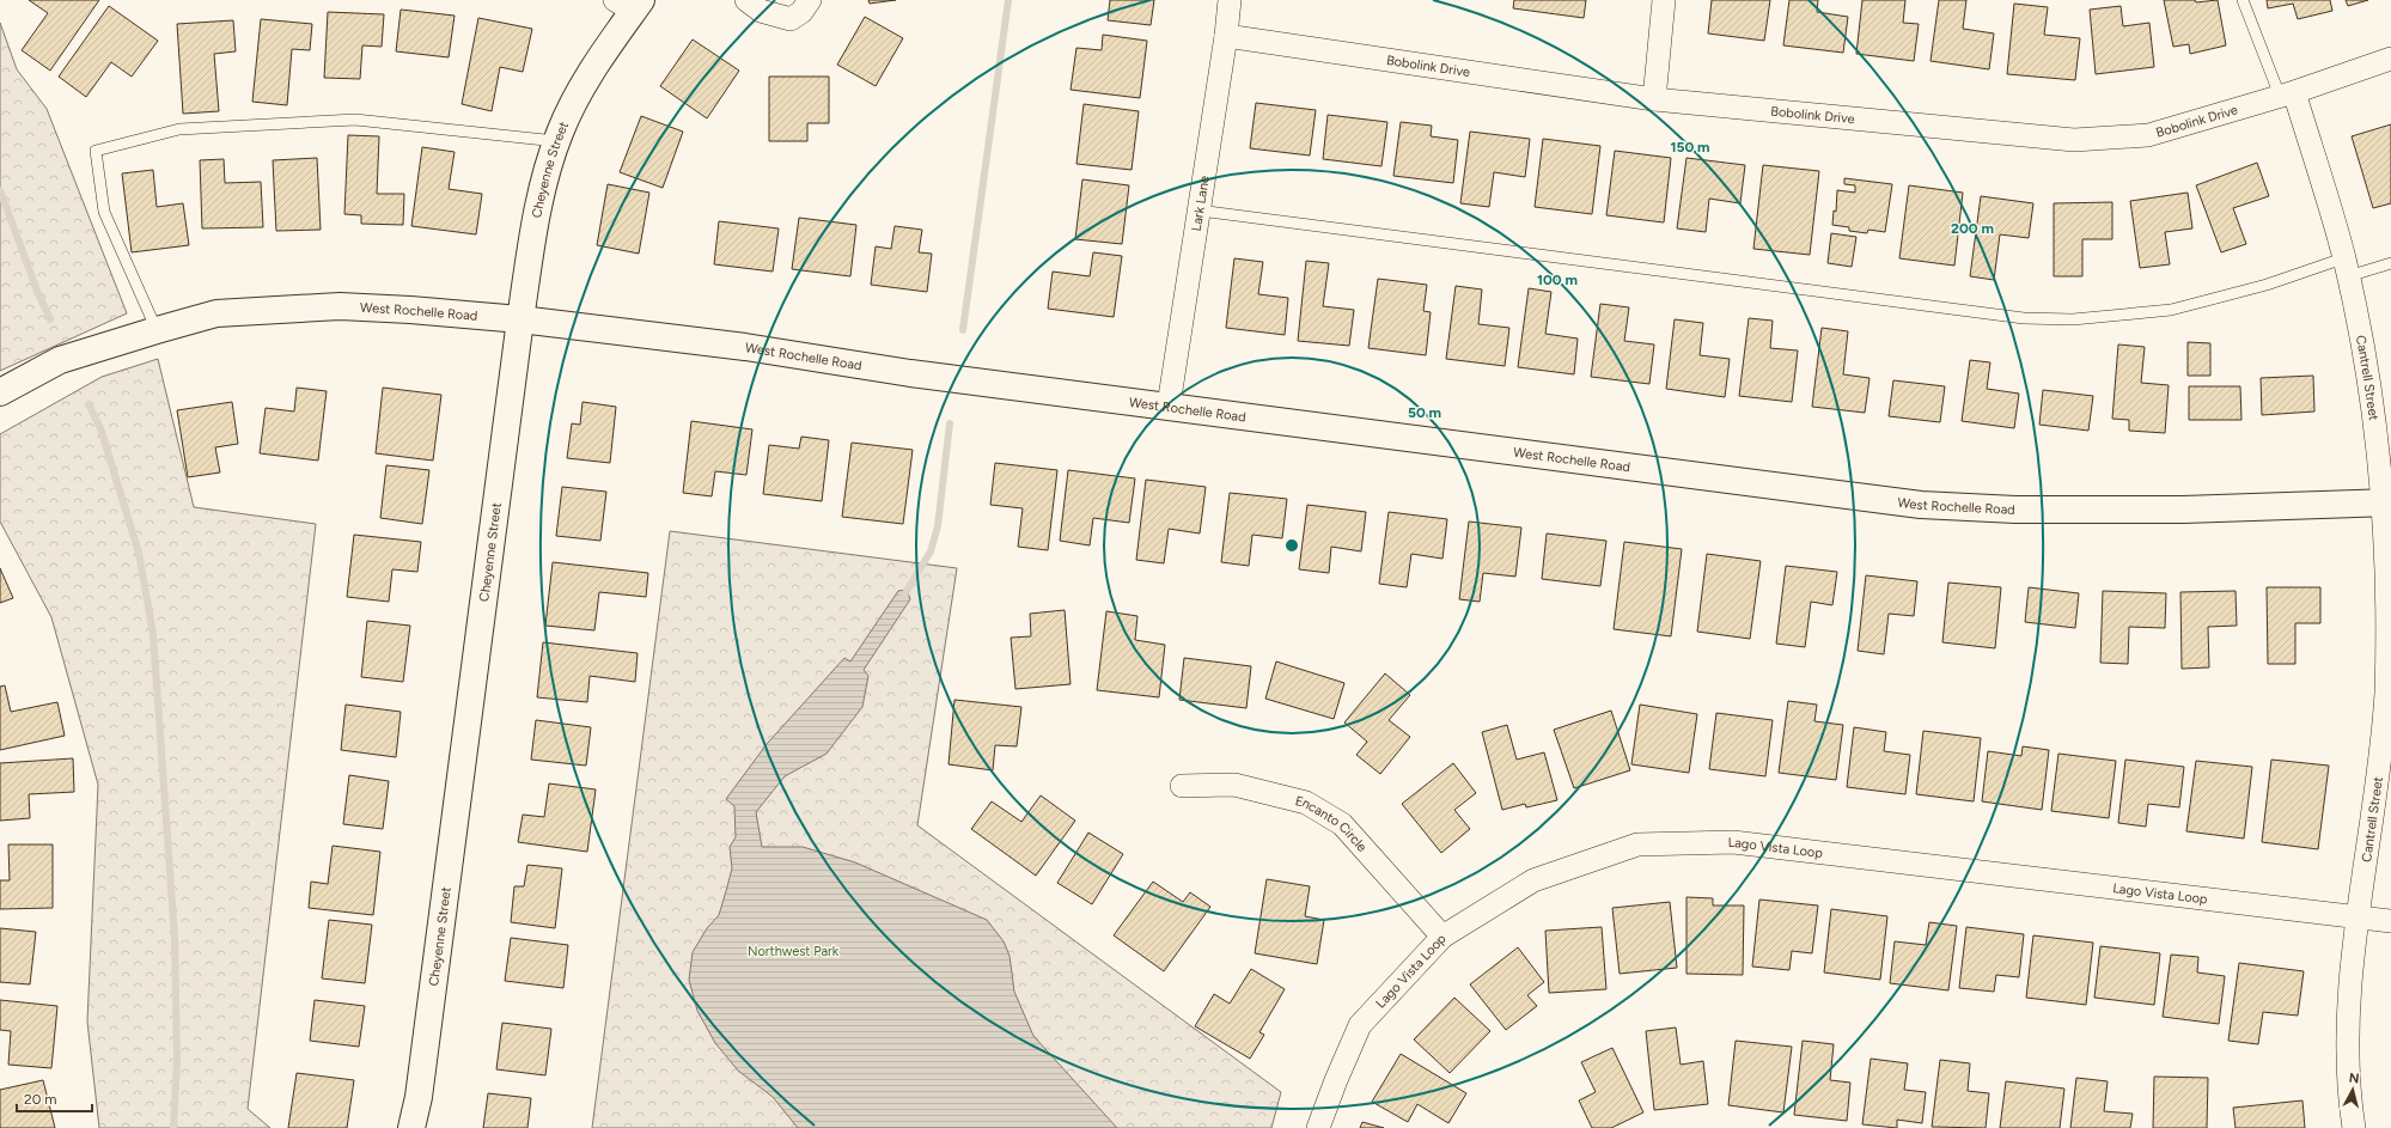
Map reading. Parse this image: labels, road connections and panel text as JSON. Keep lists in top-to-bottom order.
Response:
{
  "streets": {
    "street": [
      "Bobolink Drive",
      "Cheyenne Street",
      "Lark Lane",
      "West Rochelle Road",
      "Cantrell Street",
      "Encanto Circle",
      "Lago Vista Loop"
    ]
  },
  "crossings": [
    ["Bobolink Drive", "Lark Lane"],
    ["Bobolink Drive", "Cantrell Street"],
    ["Cheyenne Street", "West Rochelle Road"],
    ["Lark Lane", "West Rochelle Road"],
    ["West Rochelle Road", "Cantrell Street"],
    ["Cantrell Street", "Lago Vista Loop"],
    ["Encanto Circle", "Lago Vista Loop"]
  ],
  "parks": ["Northwest Park"],
  "scale_bar": "20 m",
  "north": "top",
  "rings": [
    "150 m",
    "200 m",
    "100 m",
    "50 m"
  ]
}
